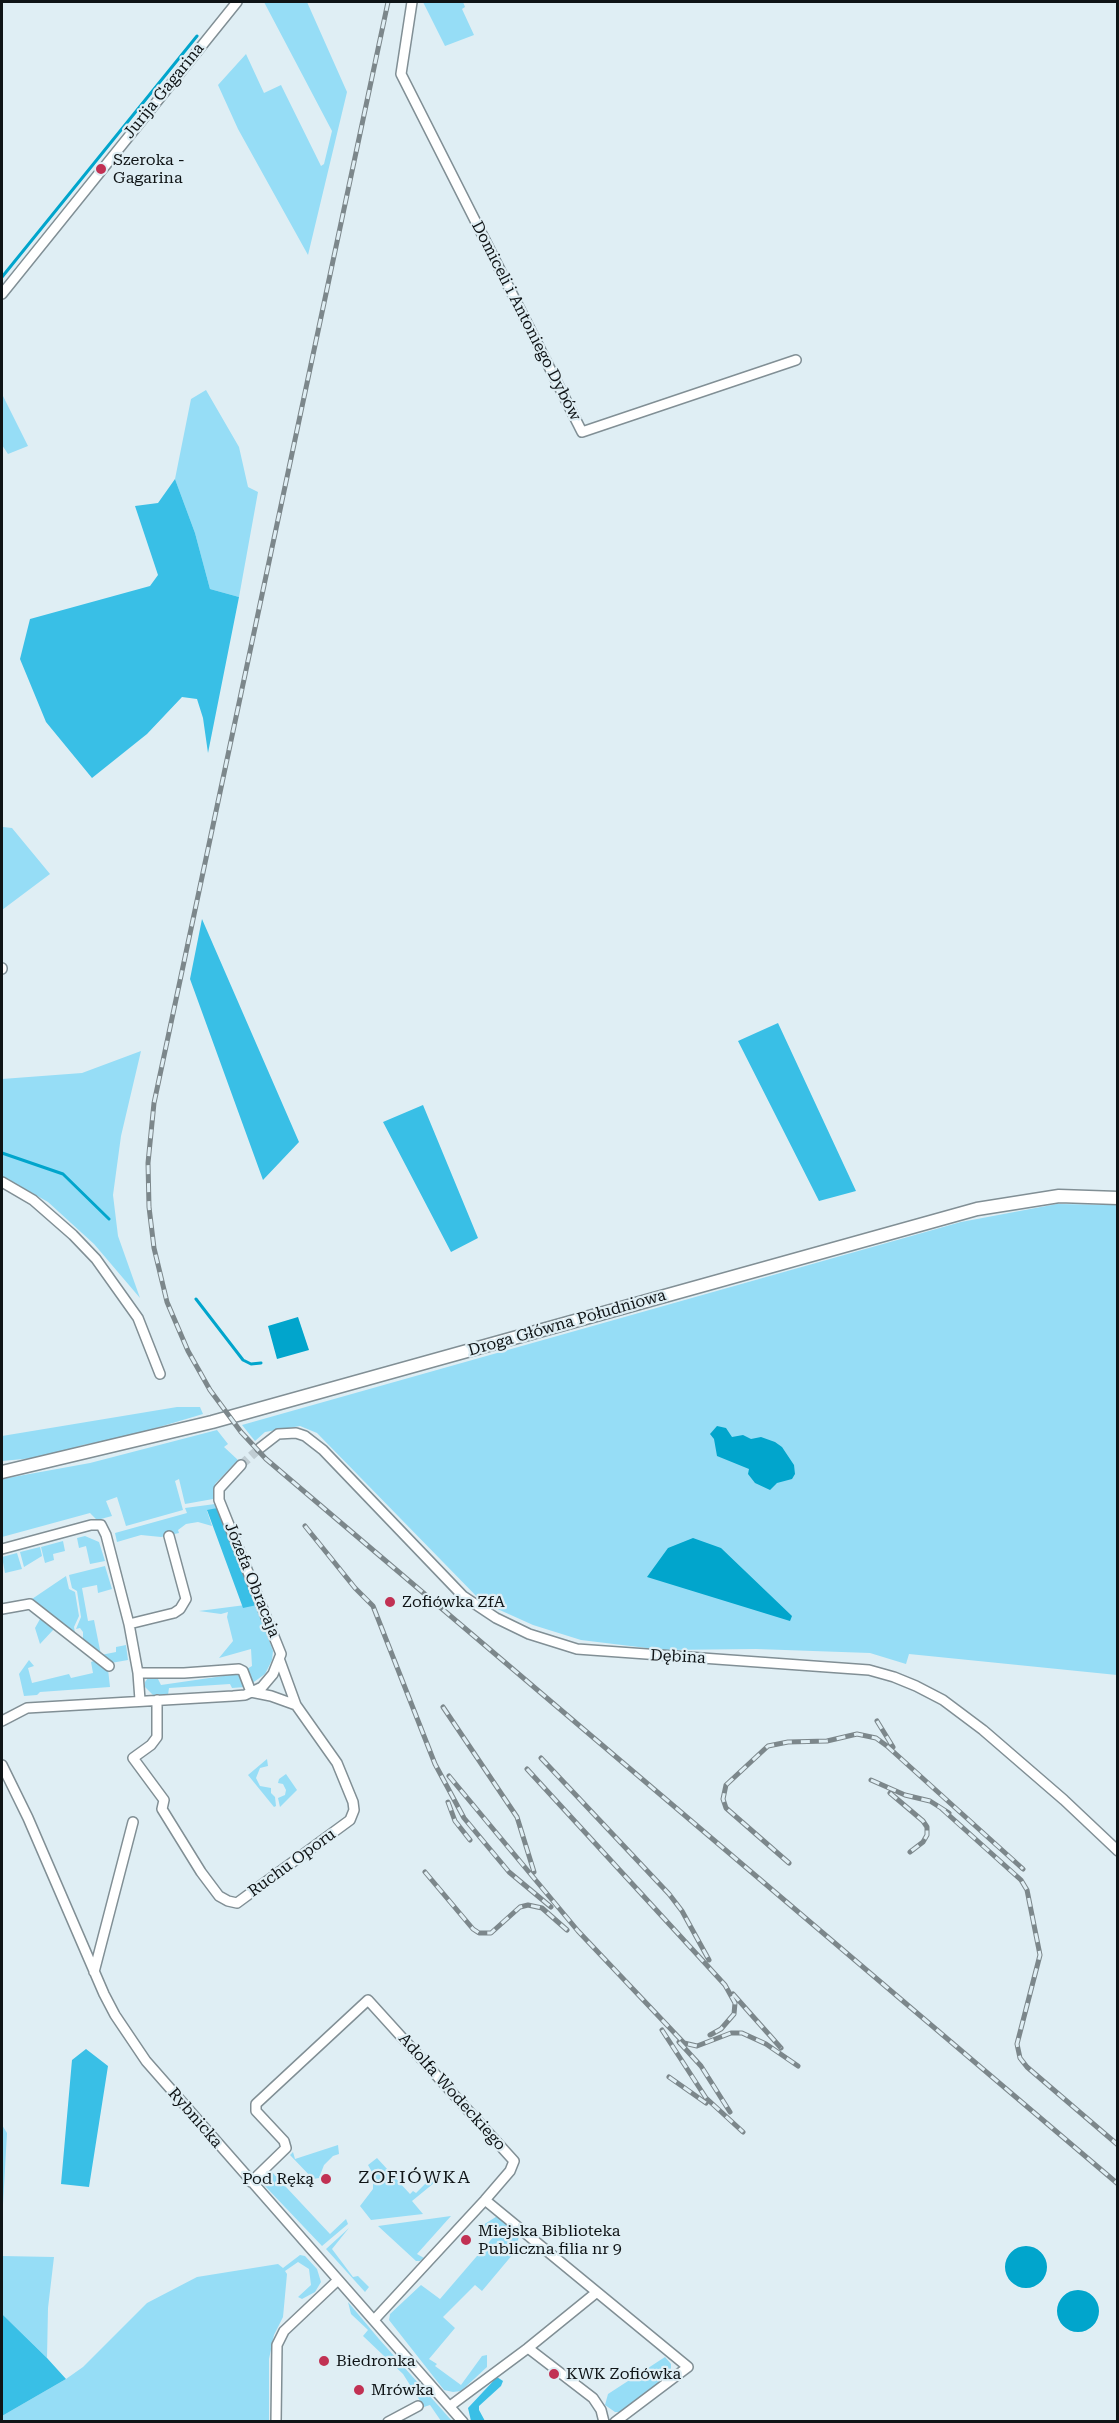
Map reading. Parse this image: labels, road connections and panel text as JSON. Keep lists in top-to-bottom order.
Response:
{
  "streets": {
    "main road": ["Droga Główna Południowa"],
    "street": [
      "Jurija Gagarina",
      "Domiceli i Antoniego Dybów",
      "Józefa Obracaja",
      "Dębina",
      "Ruchu Oporu",
      "Adolfa Wodeckiego",
      "Rybnicka"
    ]
  },
  "crossings": [
    ["Józefa Obracaja", "Ruchu Oporu"],
    ["Adolfa Wodeckiego", "Rybnicka"]
  ],
  "districts": ["ZOFIÓWKA"],
  "places": [
    "Szeroka - Gagarina",
    "Zofiówka ZfA",
    "Pod Ręką",
    "Miejska Biblioteka Publiczna filia nr 9",
    "Biedronka",
    "KWK Zofiówka",
    "Mrówka"
  ]
}
